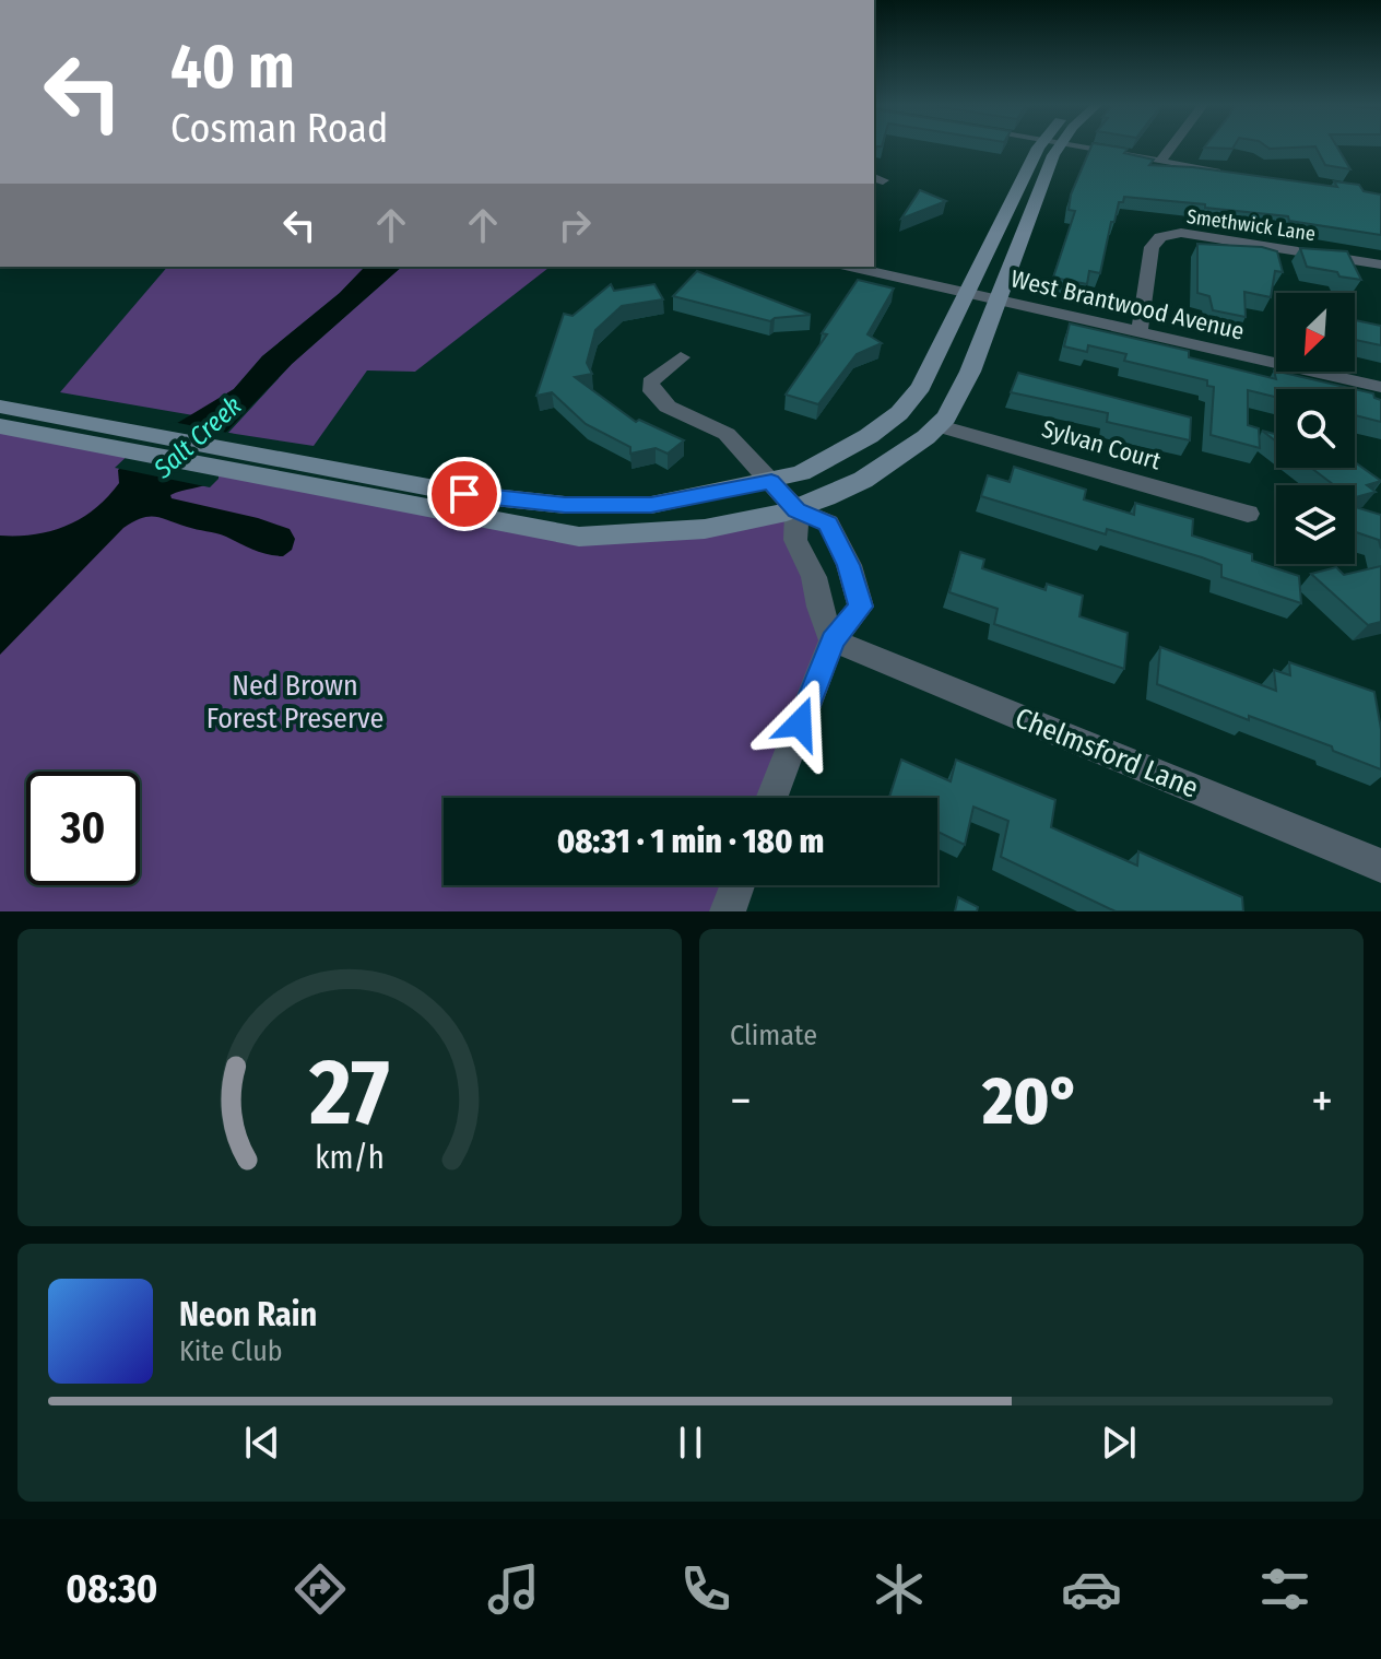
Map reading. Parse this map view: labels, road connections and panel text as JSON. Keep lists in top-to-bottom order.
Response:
{
  "streets": {
    "street": [
      "Smethwick Lane",
      "West Brantwood Avenue",
      "Sylvan Court",
      "Chelmsford Lane"
    ]
  },
  "crossings": [
    ["Smethwick Lane", "West Brantwood Avenue"]
  ],
  "water": ["Salt Creek"],
  "parks": ["Ned Brown Forest Preserve"],
  "north": "bottom left",
  "page": {
    "turn": ["40 m", "Cosman Road"],
    "limit": "30",
    "trip": "08:31 · 1 min · 180 m",
    "tile": "Climate",
    "heat": ["−", "20°", "+"],
    "song": ["Neon Rain", "Kite Club"],
    "tabs": "08:30",
    "gauge": ["27", "km/h"]
  }
}
